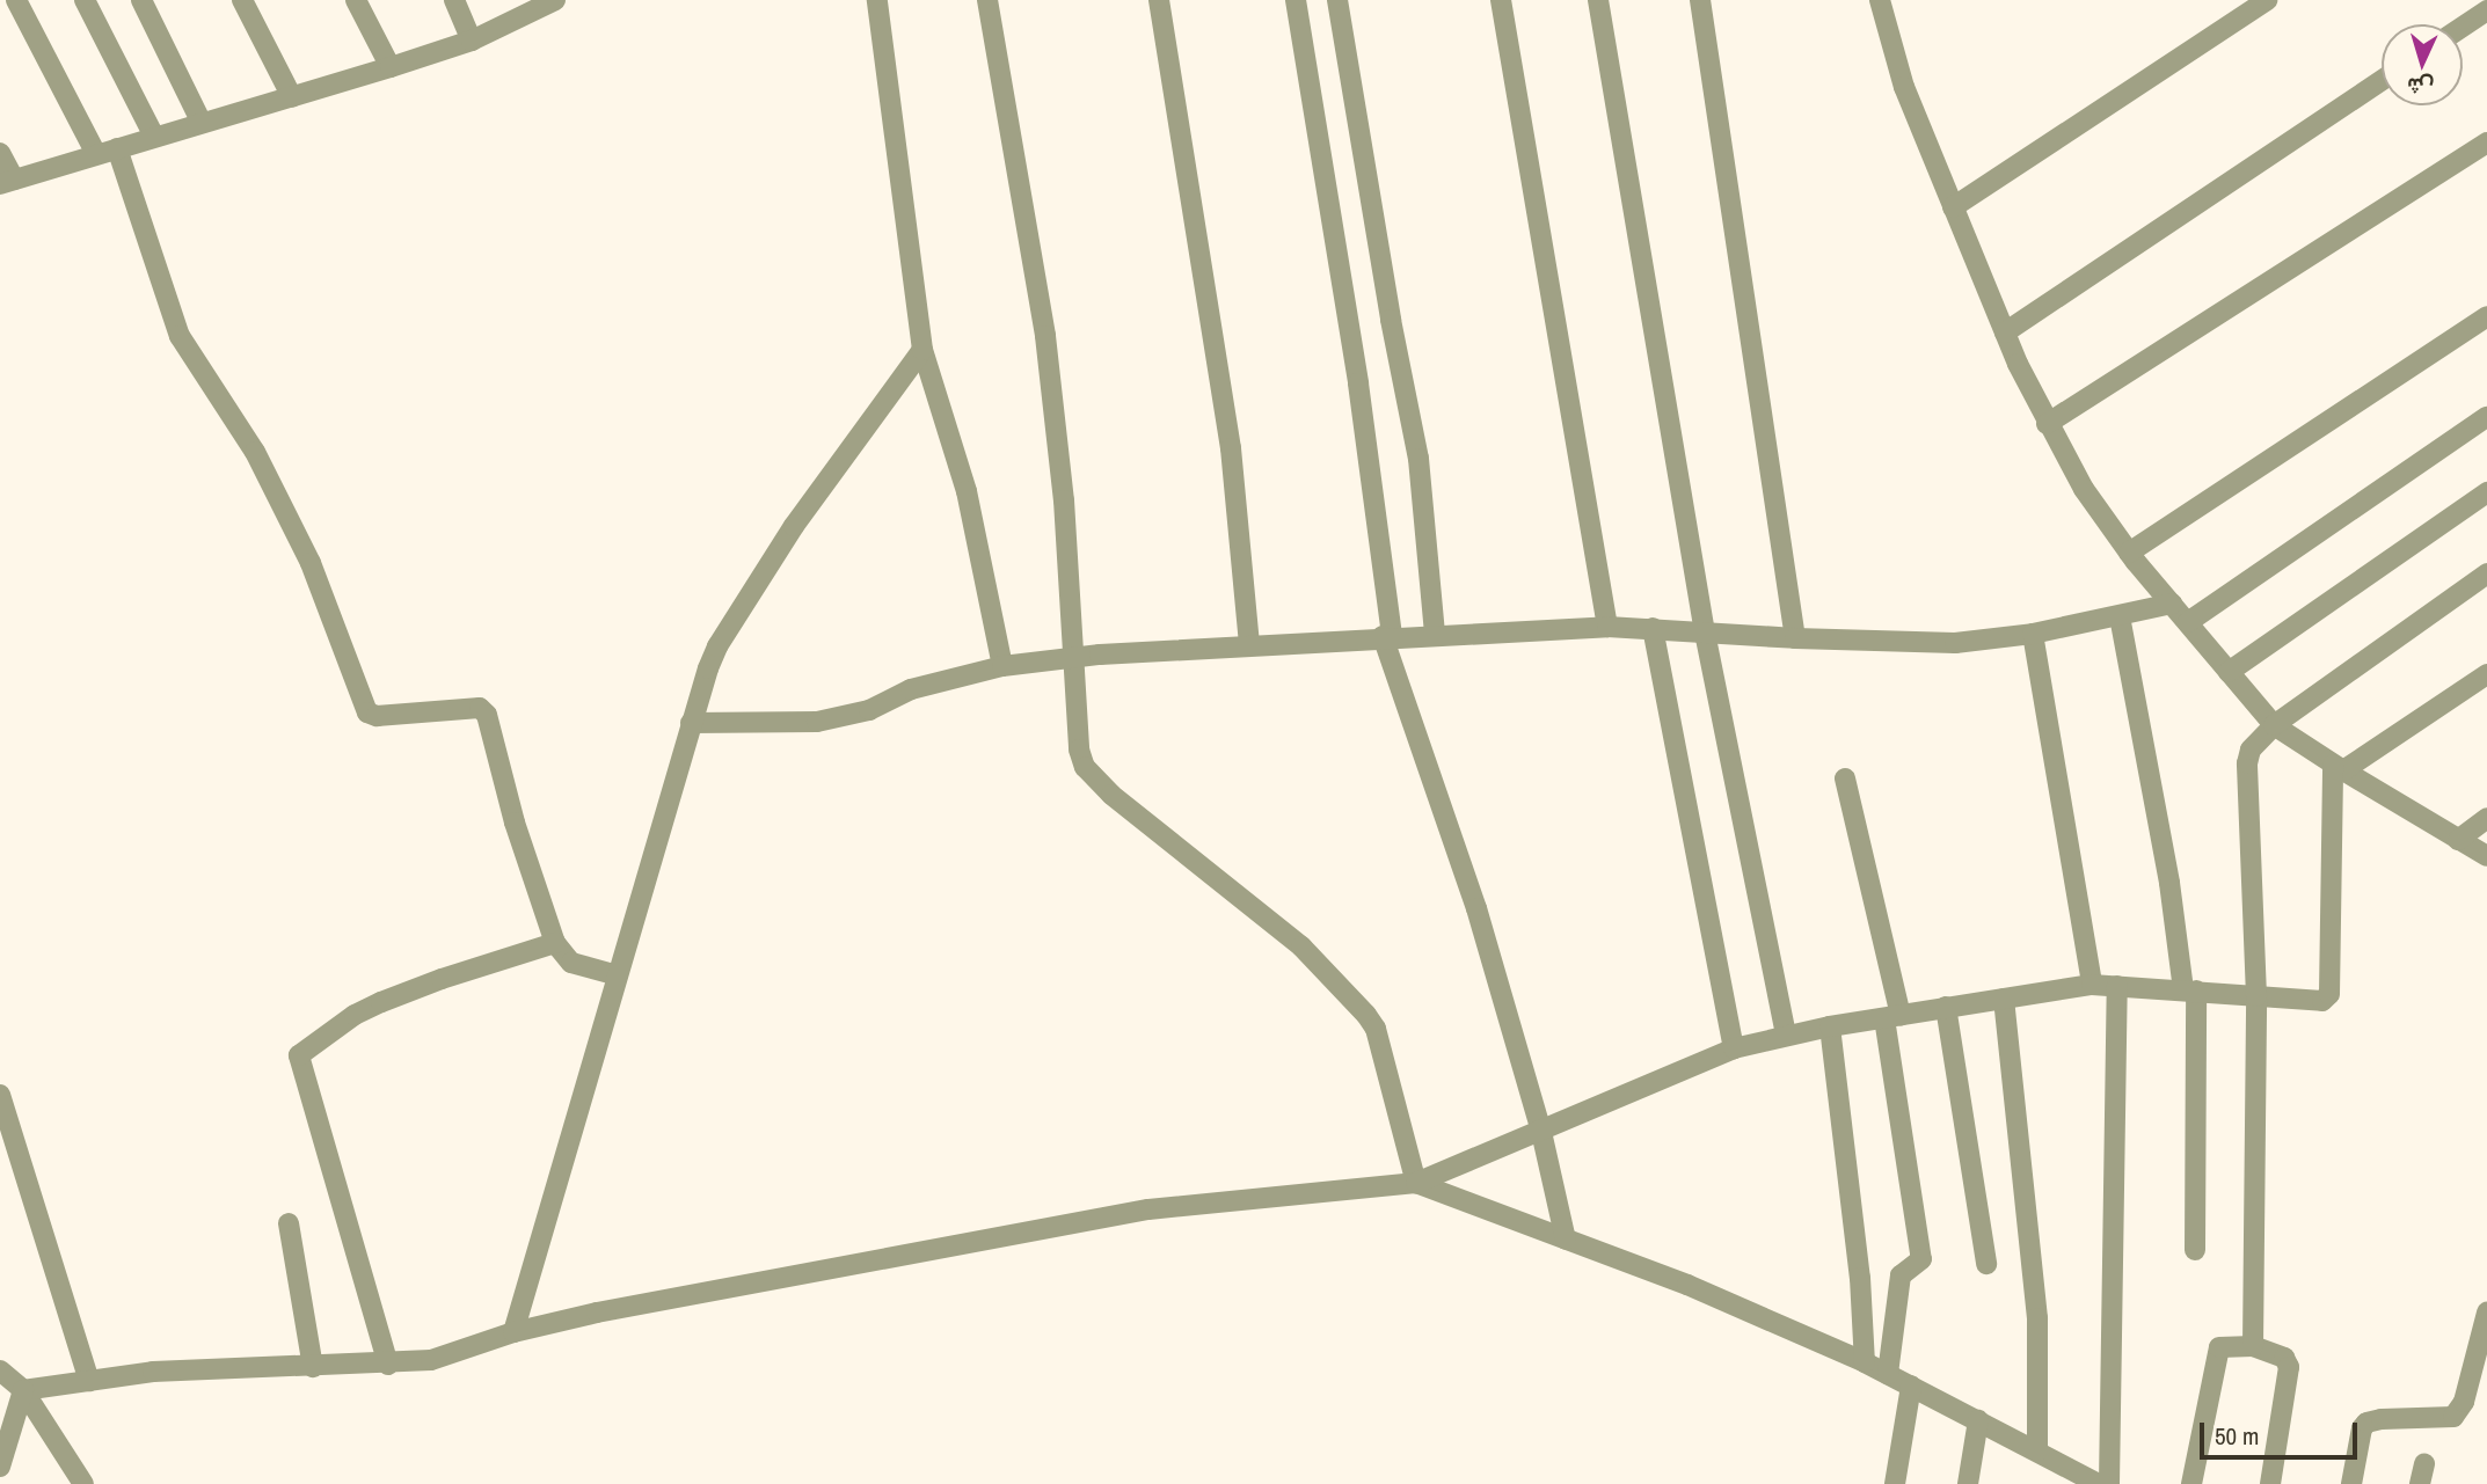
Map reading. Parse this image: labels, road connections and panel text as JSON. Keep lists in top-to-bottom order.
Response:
{
  "scale_bar": "50 m",
  "north": "bottom"
}
